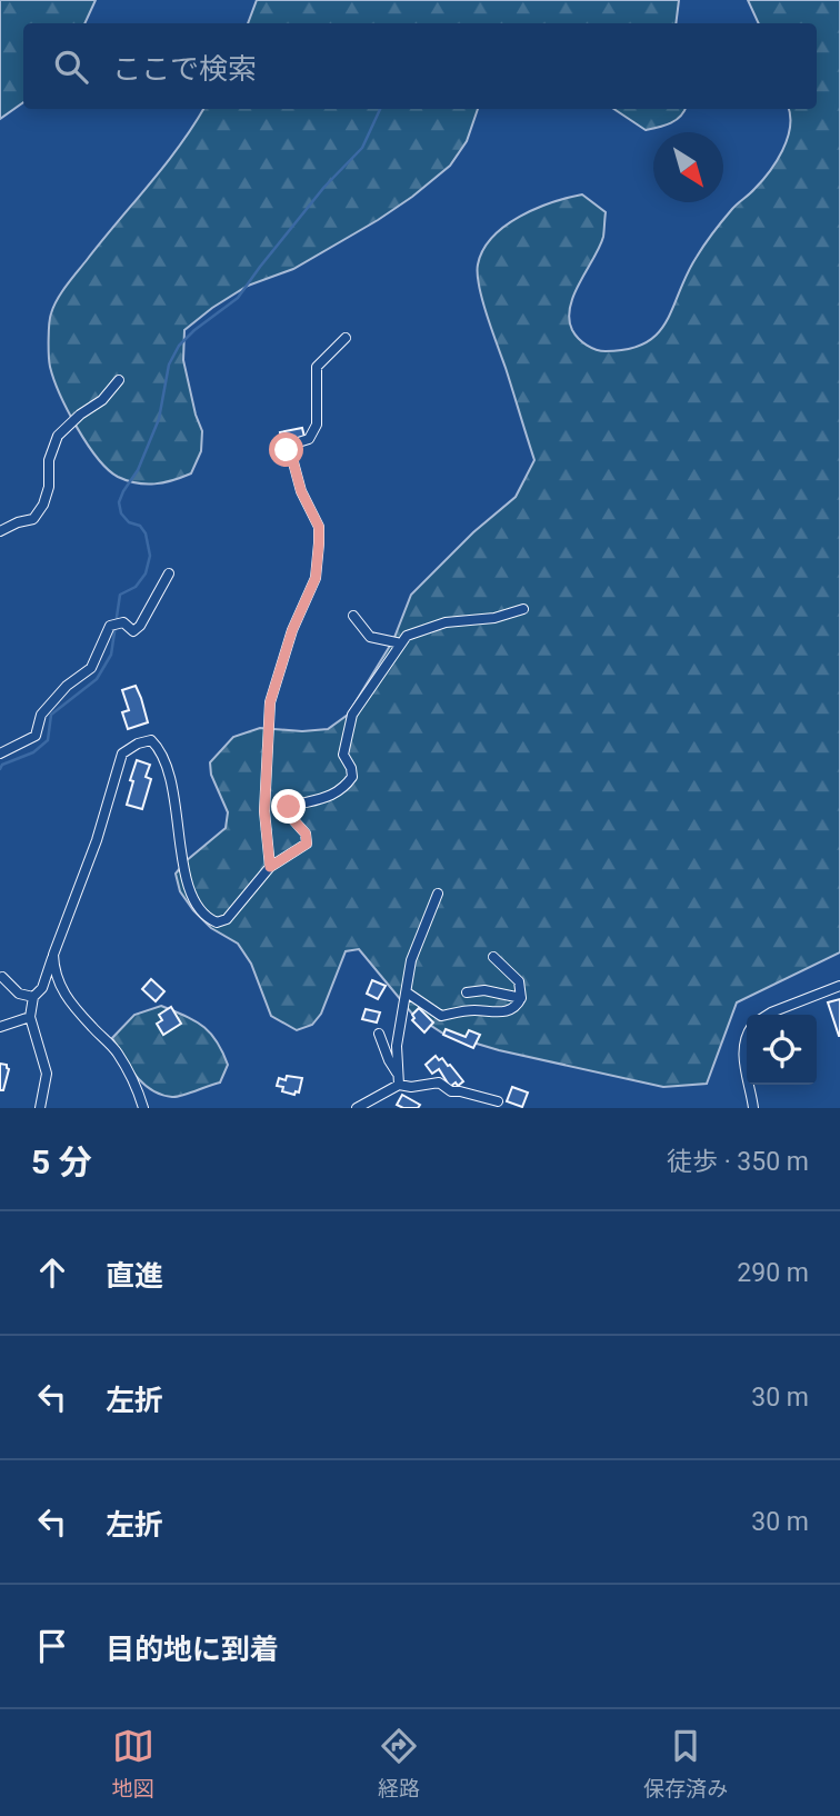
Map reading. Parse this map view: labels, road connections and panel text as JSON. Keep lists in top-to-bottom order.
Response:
{
  "north": "bottom right",
  "page": {
    "search": "ここで検索",
    "heading": ["5 分", "徒歩 · 350 m"],
    "list": [
      ["直進", "290 m"],
      ["左折", "30 m"],
      ["左折", "30 m"],
      "目的地に到着"
    ],
    "nav": ["地図", "経路", "保存済み"]
  }
}
